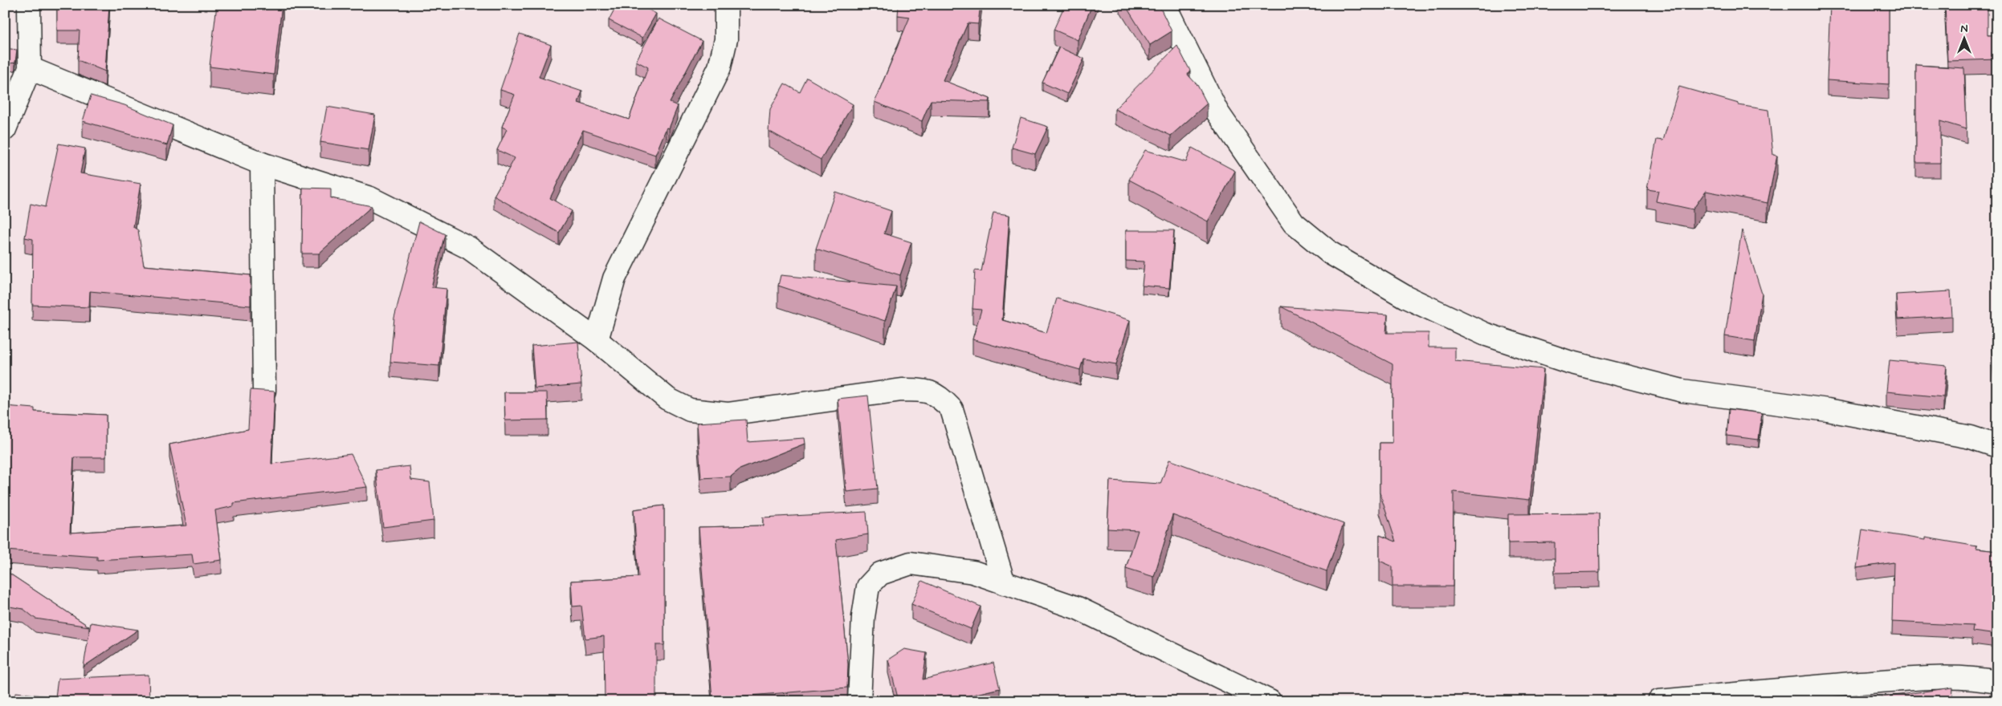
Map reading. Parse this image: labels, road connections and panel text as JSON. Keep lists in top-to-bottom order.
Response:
{
  "north": "top"
}
